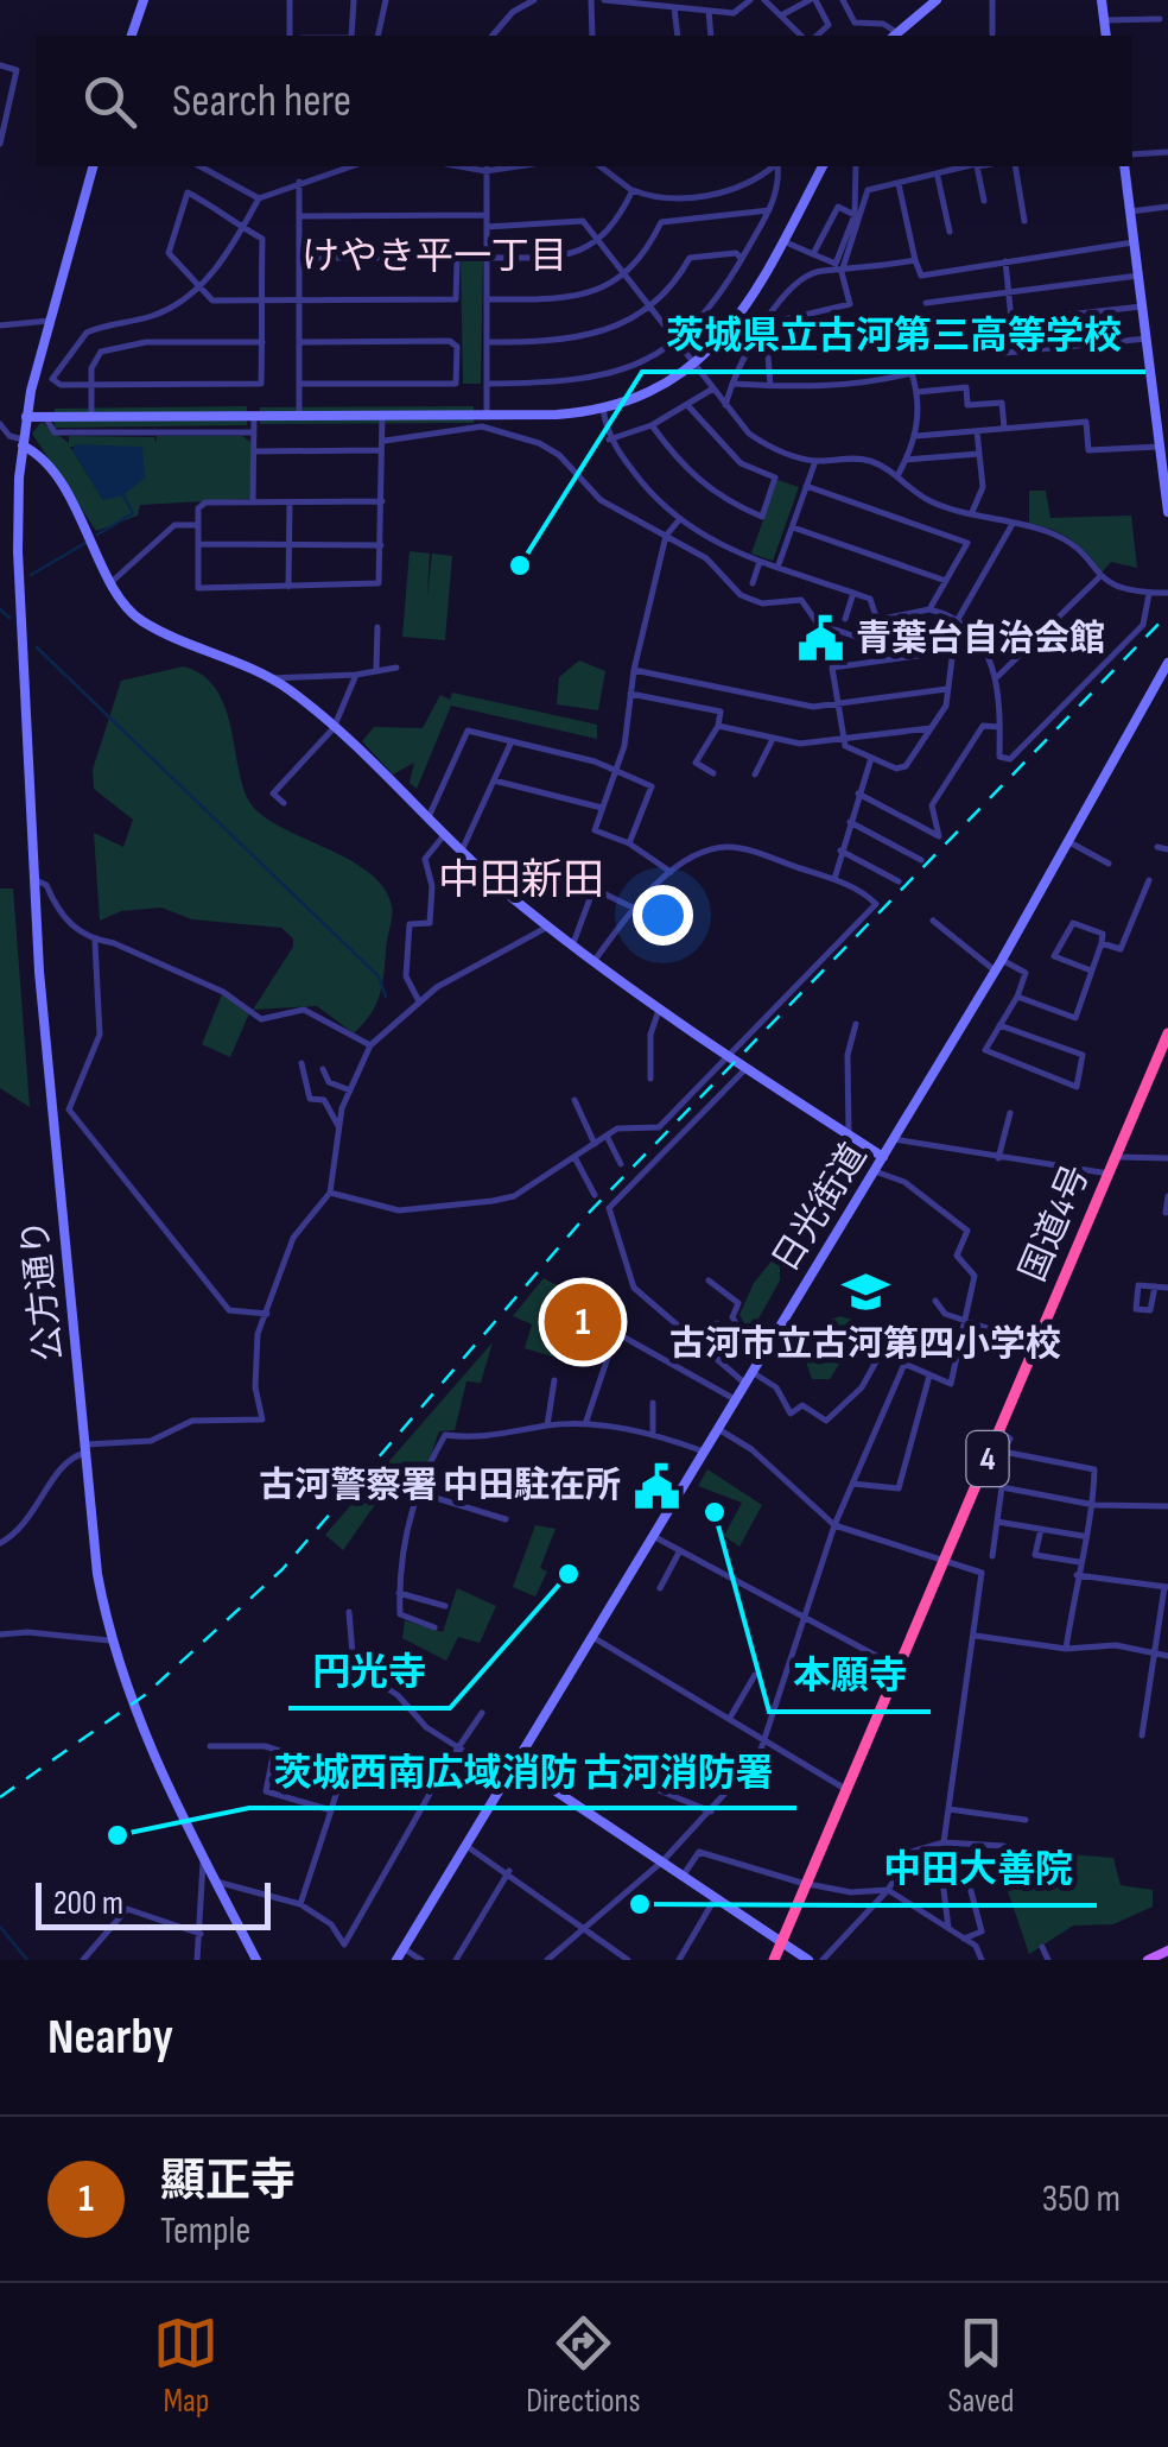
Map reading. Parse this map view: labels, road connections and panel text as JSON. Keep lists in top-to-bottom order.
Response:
{
  "streets": {
    "highway": ["国道4号", "4"],
    "street": ["日光街道", "公方通り"]
  },
  "districts": ["けやき平一丁目", "中田新田"],
  "places": {
    "other": [
      "茨城県立古河第三高等学校",
      "本願寺",
      "円光寺",
      "茨城西南広域消防 古河消防署",
      "中田大善院"
    ],
    "public building": ["青葉台自治会館", "古河警察署 中田駐在所"],
    "school or university": ["古河市立古河第四小学校"]
  },
  "scale_bar": "200 m",
  "page": {
    "search": "Search here",
    "pins": "1",
    "scale": "200 m",
    "heading": "Nearby",
    "list": [
      {
        "mark": "1",
        "name": "顯正寺",
        "note": "Temple",
        "value": "350 m"
      }
    ],
    "nav": ["Map", "Directions", "Saved"]
  }
}
